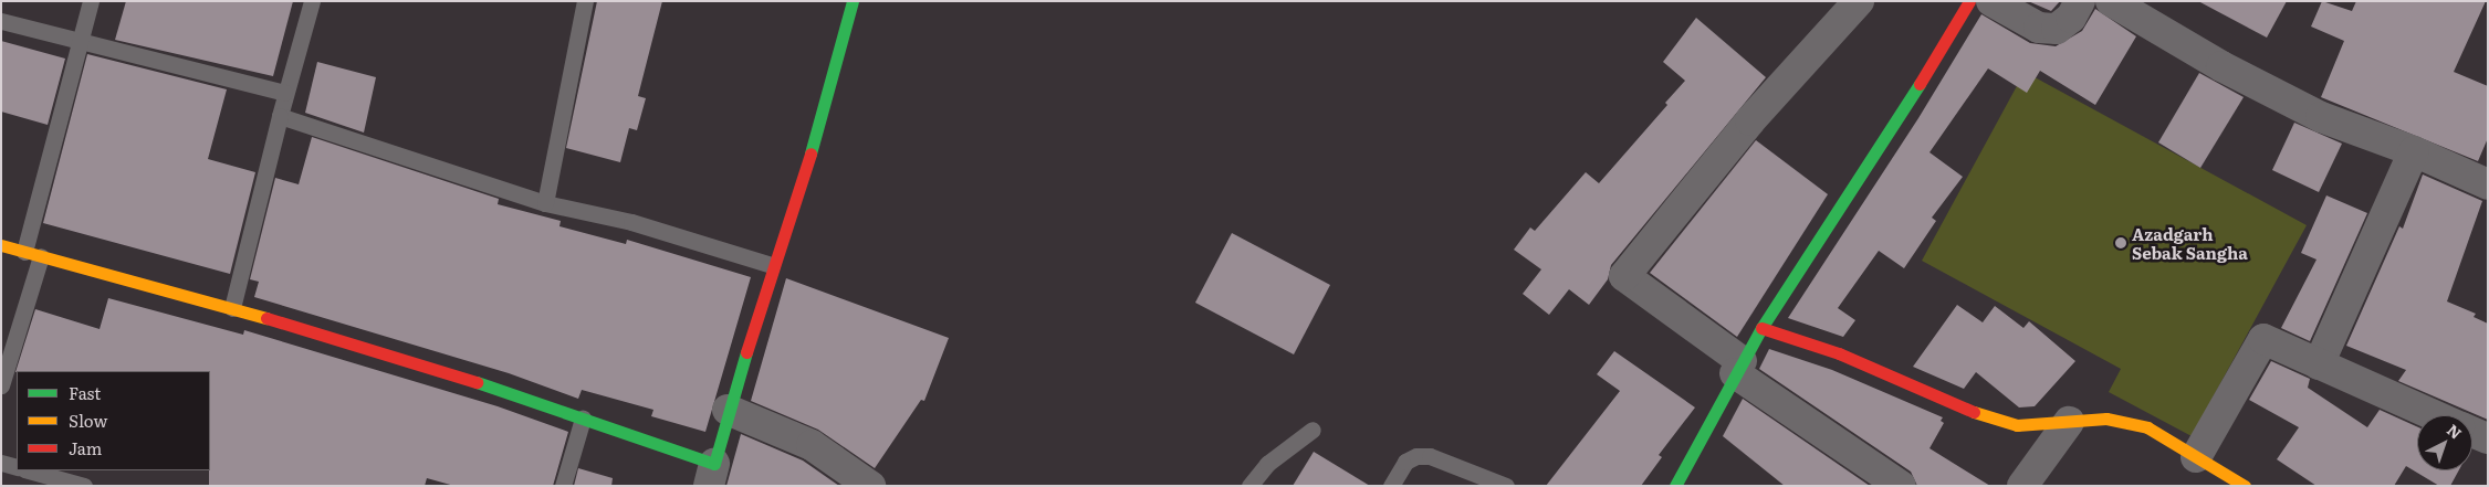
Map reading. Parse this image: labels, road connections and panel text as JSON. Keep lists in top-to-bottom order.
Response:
{
  "places": ["Azadgarh Sebak Sangha"],
  "legend": ["Fast", "Slow", "Jam"],
  "north": "top right"
}
